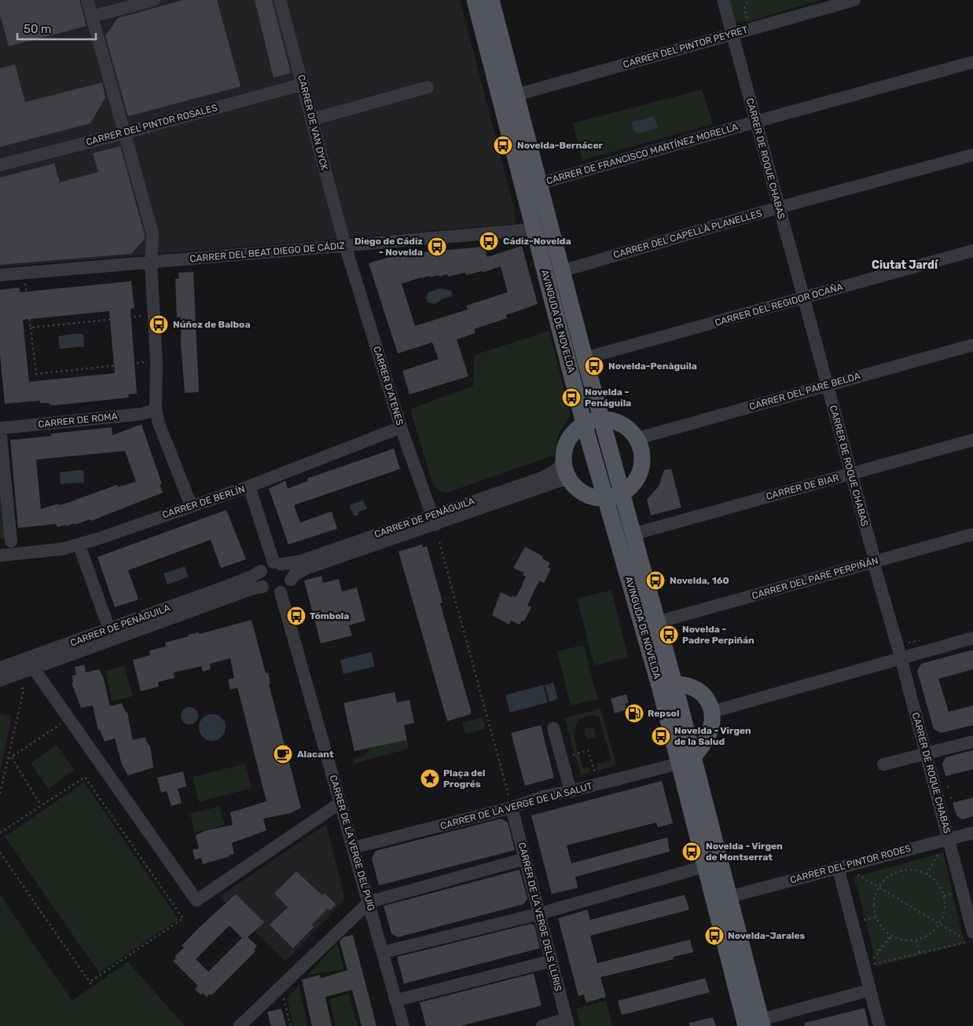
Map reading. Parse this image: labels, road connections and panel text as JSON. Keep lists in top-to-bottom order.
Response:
{
  "streets": {
    "main road": ["AVINGUDA DE NOVELDA"],
    "street": [
      "CARRER DEL PINTOR PEYRET",
      "CARRER DE VAN DYCK",
      "CARRER DEL PINTOR ROSALES",
      "CARRER DE FRANCISCO MARTÍNEZ MORELLA",
      "CARRER DE ROQUE CHABAS",
      "CARRER DEL CAPELLÀ PLANELLES",
      "CARRER DEL BEAT DIEGO DE CÁDIZ",
      "CARRER DEL REGIDOR OCAÑA",
      "CARRER D'ATENES",
      "CARRER DEL PARE BELDA",
      "CARRER DE ROMA",
      "CARRER DE BIAR",
      "CARRER DE BERLÍN",
      "CARRER DE PENÀGUILA",
      "CARRER DEL PARE PERPIÑÁN",
      "CARRER DE LA VERGE DE LA SALUT",
      "CARRER DE LA VERGE DEL PUIG",
      "CARRER DEL PINTOR RODES",
      "CARRER DE LA VERGE DELS LLIRIS"
    ]
  },
  "crossings": [
    ["CARRER DEL PINTOR PEYRET", "CARRER DE ROQUE CHABAS"],
    ["CARRER DEL PINTOR PEYRET", "AVINGUDA DE NOVELDA"],
    ["CARRER DE VAN DYCK", "CARRER DEL PINTOR ROSALES"],
    ["CARRER DE VAN DYCK", "CARRER DEL BEAT DIEGO DE CÁDIZ"],
    ["CARRER DE VAN DYCK", "CARRER D'ATENES"],
    ["CARRER DE FRANCISCO MARTÍNEZ MORELLA", "CARRER DE ROQUE CHABAS"],
    ["CARRER DE FRANCISCO MARTÍNEZ MORELLA", "AVINGUDA DE NOVELDA"],
    ["CARRER DE ROQUE CHABAS", "CARRER DEL CAPELLÀ PLANELLES"],
    ["CARRER DE ROQUE CHABAS", "CARRER DEL REGIDOR OCAÑA"],
    ["CARRER DE ROQUE CHABAS", "CARRER DEL PARE BELDA"],
    ["CARRER DE ROQUE CHABAS", "CARRER DE BIAR"],
    ["CARRER DE ROQUE CHABAS", "CARRER DEL PARE PERPIÑÁN"],
    ["CARRER DE ROQUE CHABAS", "CARRER DEL PINTOR RODES"],
    ["CARRER DEL CAPELLÀ PLANELLES", "AVINGUDA DE NOVELDA"],
    ["CARRER DEL BEAT DIEGO DE CÁDIZ", "AVINGUDA DE NOVELDA"],
    ["CARRER DEL BEAT DIEGO DE CÁDIZ", "CARRER D'ATENES"],
    ["CARRER DEL REGIDOR OCAÑA", "AVINGUDA DE NOVELDA"],
    ["AVINGUDA DE NOVELDA", "CARRER DE BIAR"],
    ["AVINGUDA DE NOVELDA", "CARRER DEL PARE PERPIÑÁN"],
    ["AVINGUDA DE NOVELDA", "CARRER DE LA VERGE DE LA SALUT"],
    ["AVINGUDA DE NOVELDA", "CARRER DEL PINTOR RODES"],
    ["CARRER D'ATENES", "CARRER DE BERLÍN"],
    ["CARRER D'ATENES", "CARRER DE PENÀGUILA"],
    ["CARRER DE PENÀGUILA", "CARRER DE LA VERGE DEL PUIG"],
    ["CARRER DE LA VERGE DE LA SALUT", "CARRER DE LA VERGE DEL PUIG"],
    ["CARRER DE LA VERGE DE LA SALUT", "CARRER DE LA VERGE DELS LLIRIS"]
  ],
  "districts": ["Ciutat Jardí"],
  "places": {
    "bus stop": [
      "Novelda-Bernácer",
      "Cádiz-Novelda",
      "Diego de Cádiz - Novelda",
      "Núñez de Balboa",
      "Novelda-Penàguila",
      "Novelda - Penáguila",
      "Novelda, 160",
      "Tómbola",
      "Novelda - Padre Perpiñán",
      "Novelda - Virgen de la Salud",
      "Novelda - Virgen de Montserrat",
      "Novelda-Jarales"
    ],
    "fuel station": ["Repsol"],
    "cafe": ["Alacant"],
    "place": ["Plaça del Progrés"]
  },
  "scale_bar": "50 m"
}
